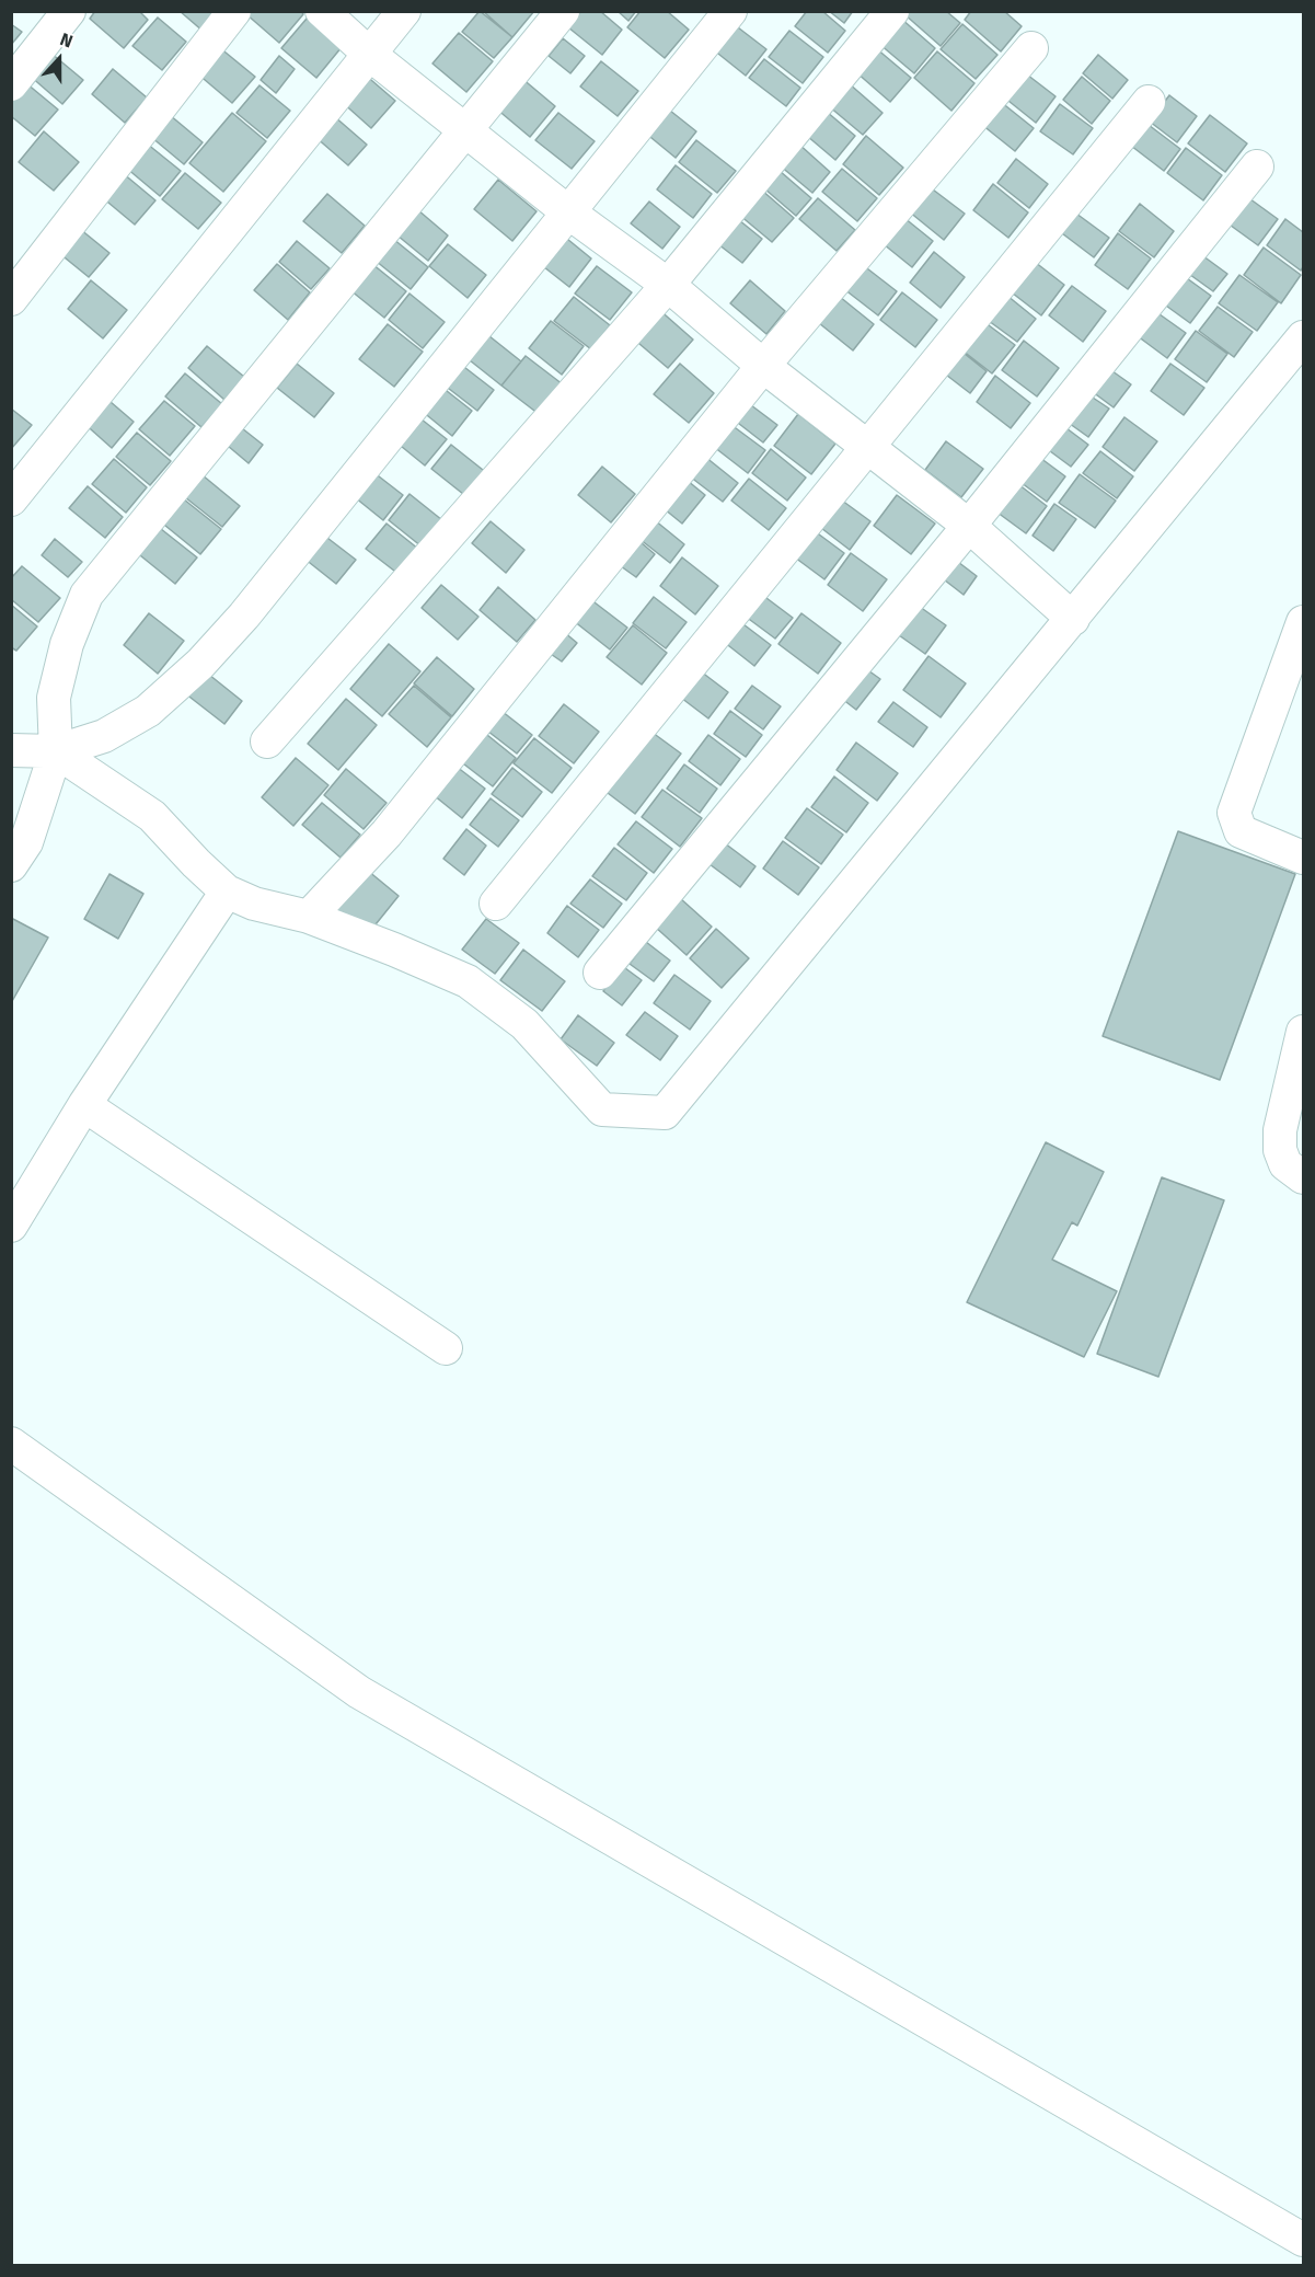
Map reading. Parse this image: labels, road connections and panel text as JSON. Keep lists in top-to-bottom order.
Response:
{
  "north": "top"
}
